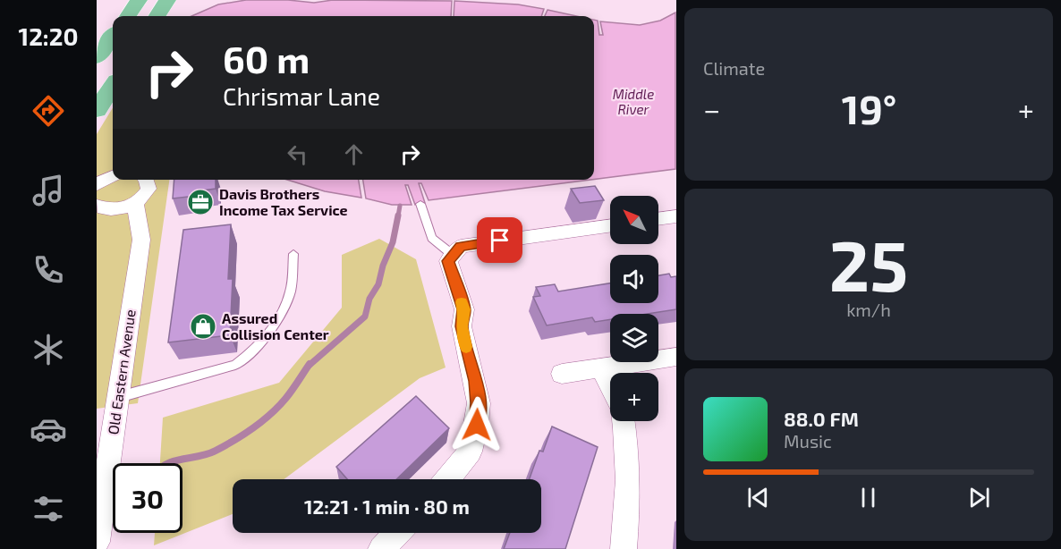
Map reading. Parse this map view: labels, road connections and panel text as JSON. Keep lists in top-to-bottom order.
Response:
{
  "streets": {
    "street": ["Old Eastern Avenue"]
  },
  "water": ["Middle River"],
  "places": {
    "office": ["Davis Brothers Income Tax Service"],
    "shop": ["Assured Collision Center"]
  },
  "north": "top left",
  "page": {
    "tabs": "12:20",
    "tile": [
      "Climate",
      ["25", "km/h"]
    ],
    "turn": ["60 m", "Chrismar Lane"],
    "heat": ["−", "19°", "+"],
    "map_buttons": "+",
    "song": ["88.0 FM", "Music"],
    "limit": "30",
    "trip": "12:21 · 1 min · 80 m"
  }
}
